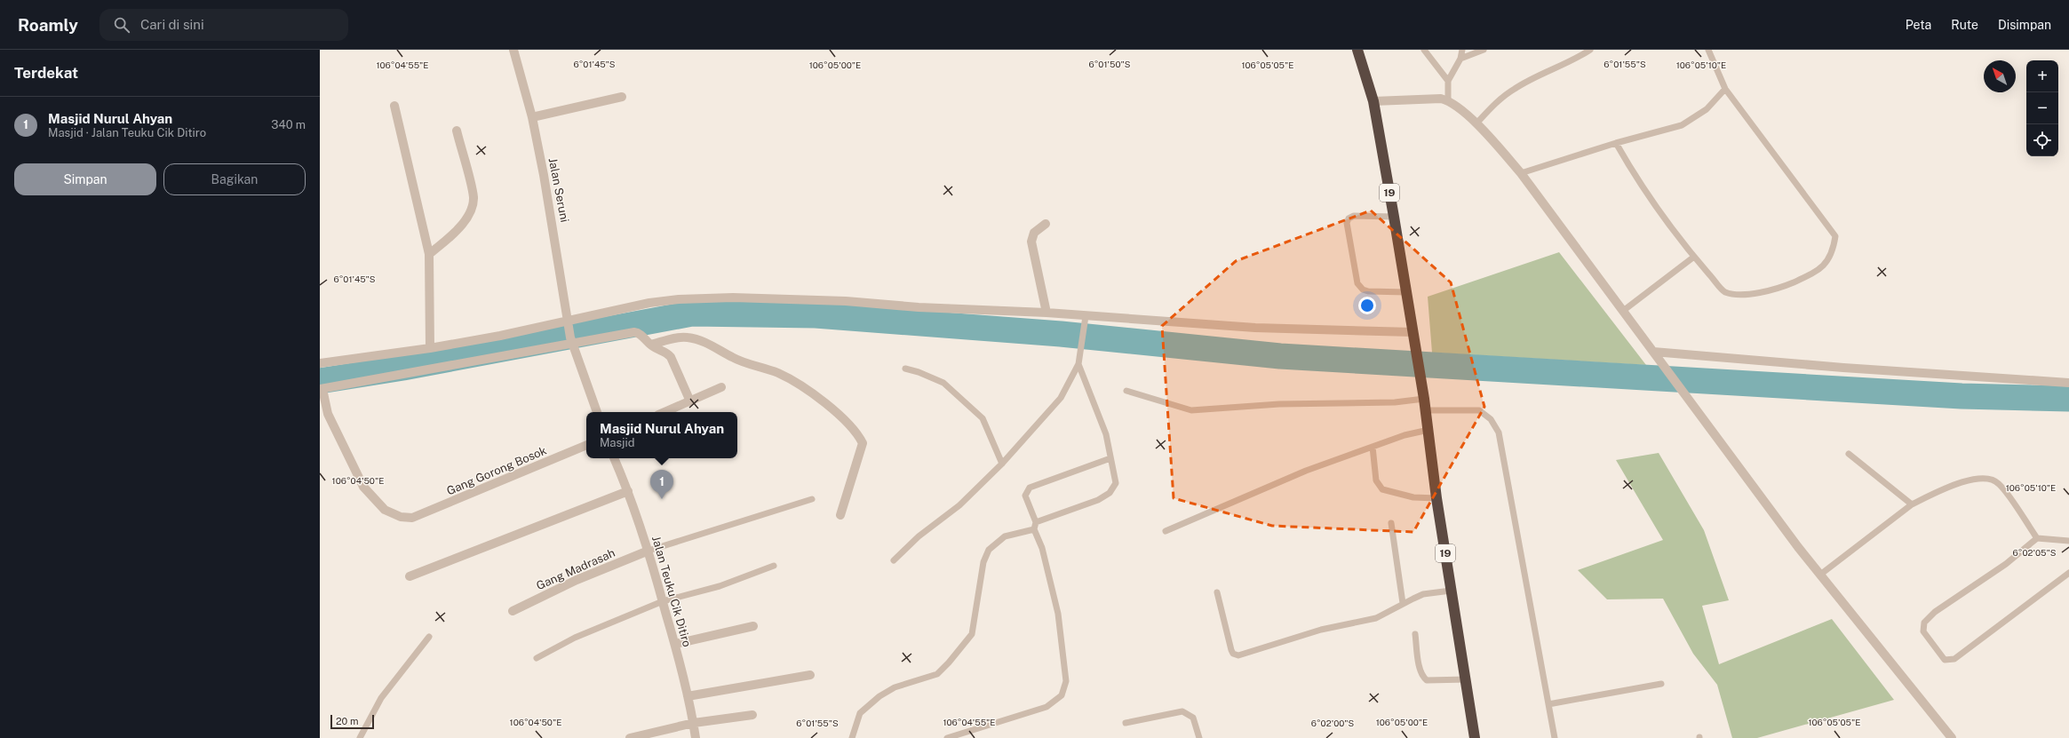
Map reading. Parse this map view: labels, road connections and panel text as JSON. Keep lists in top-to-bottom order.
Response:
{
  "streets": {
    "highway": ["19"],
    "street": [
      "Jalan Seruni",
      "Gang Gorong Bosok",
      "Gang Madrasah",
      "Jalan Teuku Cik Ditiro"
    ]
  },
  "crossings": [
    ["Gang Madrasah", "Jalan Teuku Cik Ditiro"]
  ],
  "scale_bar": "20 m",
  "north": "top left",
  "page": {
    "header": "Roamly",
    "search": "Cari di sini",
    "nav": ["Peta", "Rute", "Disimpan"],
    "heading": "Terdekat",
    "map_buttons": ["+", "−"],
    "list": [
      {
        "mark": "1",
        "name": "Masjid Nurul Ahyan",
        "note": "Masjid · Jalan Teuku Cik Ditiro",
        "value": "340 m"
      }
    ],
    "buttons": ["Simpan", "Bagikan"],
    "popup": ["Masjid Nurul Ahyan", "Masjid"],
    "pins": "1",
    "scale": "20 m"
  },
  "coordinates": [
    "6°01'45\"S",
    "6°01'50\"S",
    "6°01'55\"S",
    "106°04'55\"E",
    "106°05'00\"E",
    "106°05'05\"E",
    "106°05'10\"E",
    "106°04'50\"E",
    "6°02'05\"S",
    "6°02'00\"S"
  ]
}
